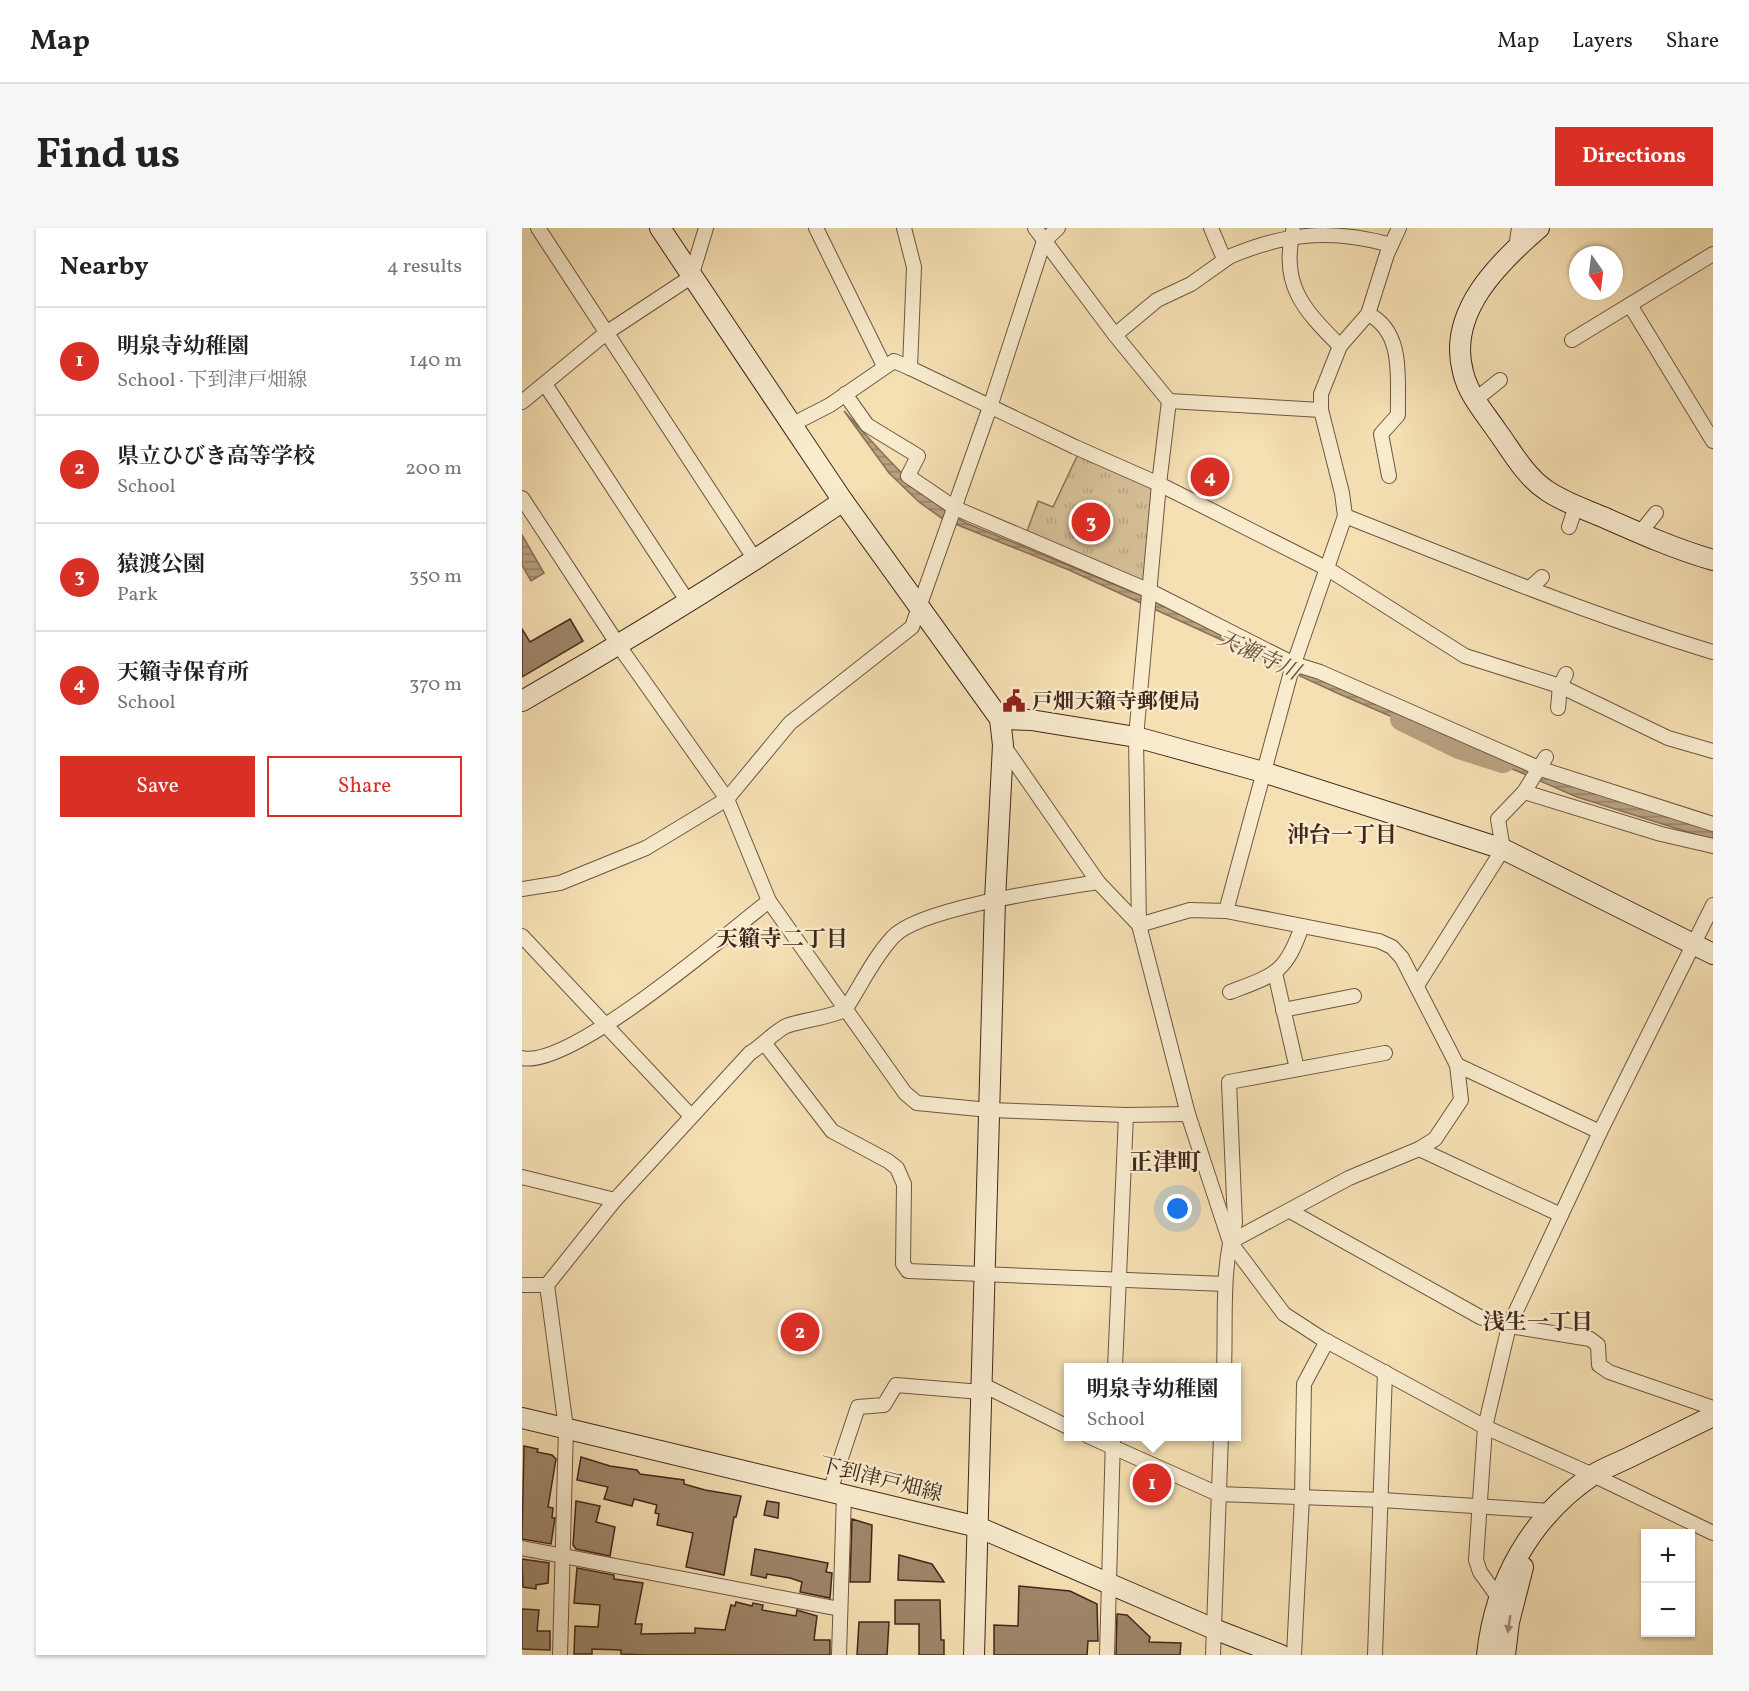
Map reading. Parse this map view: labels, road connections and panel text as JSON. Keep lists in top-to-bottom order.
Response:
{
  "streets": {
    "street": ["下到津戸畑線"]
  },
  "districts": [
    "沖台一丁目",
    "天籟寺二丁目",
    "正津町",
    "浅生一丁目"
  ],
  "water": ["天瀬寺川"],
  "places": {
    "public building": ["戸畑天籟寺郵便局"]
  },
  "north": "bottom",
  "page": {
    "header": "Map",
    "nav": ["Map", "Layers", "Share"],
    "title": "Find us",
    "buttons": [
      "Directions",
      ["Save", "Share"]
    ],
    "heading": ["Nearby", "4 results"],
    "list": [
      {
        "mark": "1",
        "name": "明泉寺幼稚園",
        "note": "School · 下到津戸畑線",
        "value": "140 m"
      },
      {
        "mark": "2",
        "name": "県立ひびき高等学校",
        "note": "School",
        "value": "200 m"
      },
      {
        "mark": "3",
        "name": "猿渡公園",
        "note": "Park",
        "value": "350 m"
      },
      {
        "mark": "4",
        "name": "天籟寺保育所",
        "note": "School",
        "value": "370 m"
      }
    ],
    "pins": [
      "4",
      "3",
      "2",
      "1"
    ],
    "popup": ["明泉寺幼稚園", "School"],
    "map_buttons": ["+", "−"]
  }
}
